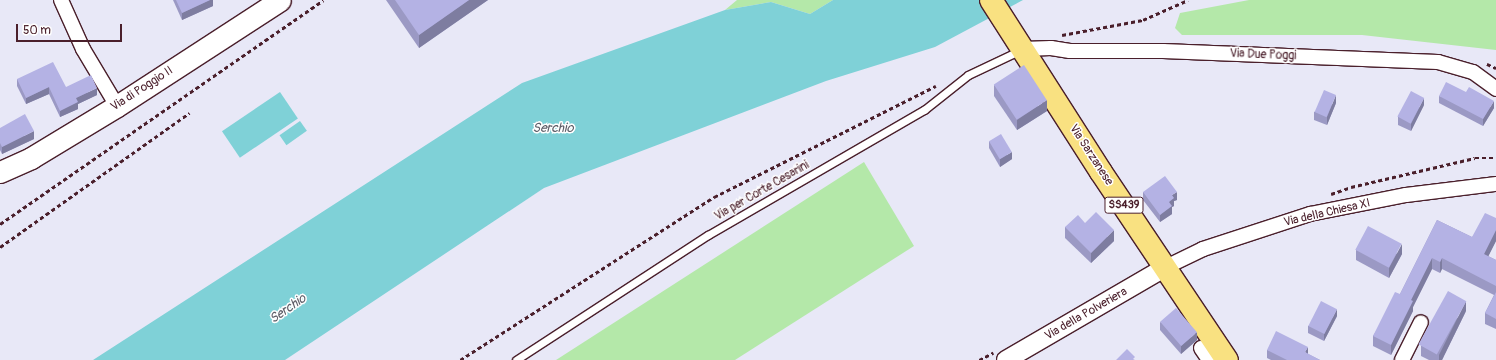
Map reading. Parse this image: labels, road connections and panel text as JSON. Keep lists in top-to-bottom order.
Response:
{
  "streets": {
    "main road": ["Via di Poggio II", "Via Sarzanese", "SS439"],
    "street": ["Via Due Poggi", "Via della Chiesa XI", "Via della Polveriera"],
    "lane": ["Via per Corte Cesarini"]
  },
  "crossings": [
    ["Via Due Poggi", "Via Sarzanese"],
    ["Via Due Poggi", "Via per Corte Cesarini"],
    ["Via Due Poggi", "SS439"],
    ["Via Sarzanese", "Via per Corte Cesarini"],
    ["Via Sarzanese", "SS439"],
    ["Via Sarzanese", "Via della Chiesa XI"],
    ["Via Sarzanese", "Via della Polveriera"],
    ["Via per Corte Cesarini", "SS439"],
    ["Via della Chiesa XI", "Via della Polveriera"]
  ],
  "water": ["Serchio"],
  "scale_bar": "50 m"
}
